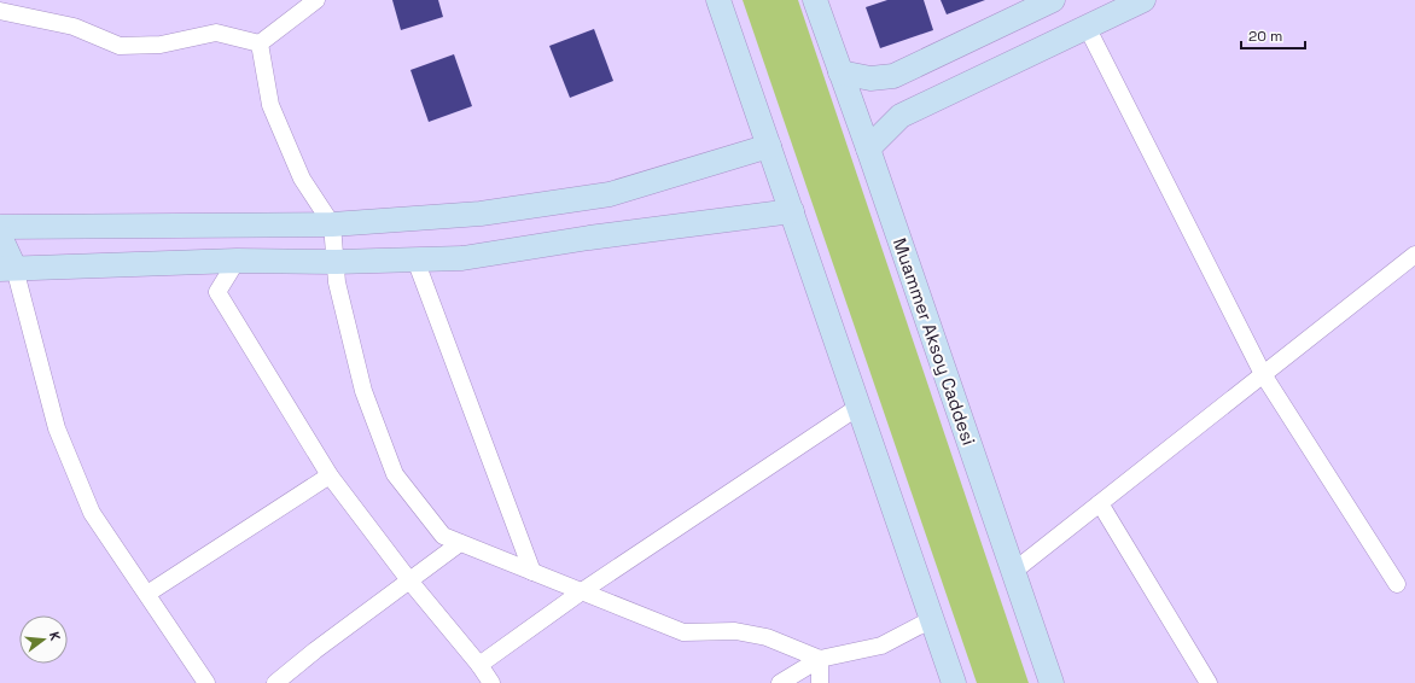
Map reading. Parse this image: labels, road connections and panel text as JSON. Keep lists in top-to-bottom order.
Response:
{
  "streets": {
    "street": ["Muammer Aksoy Caddesi"]
  },
  "scale_bar": "20 m",
  "north": "right"
}
